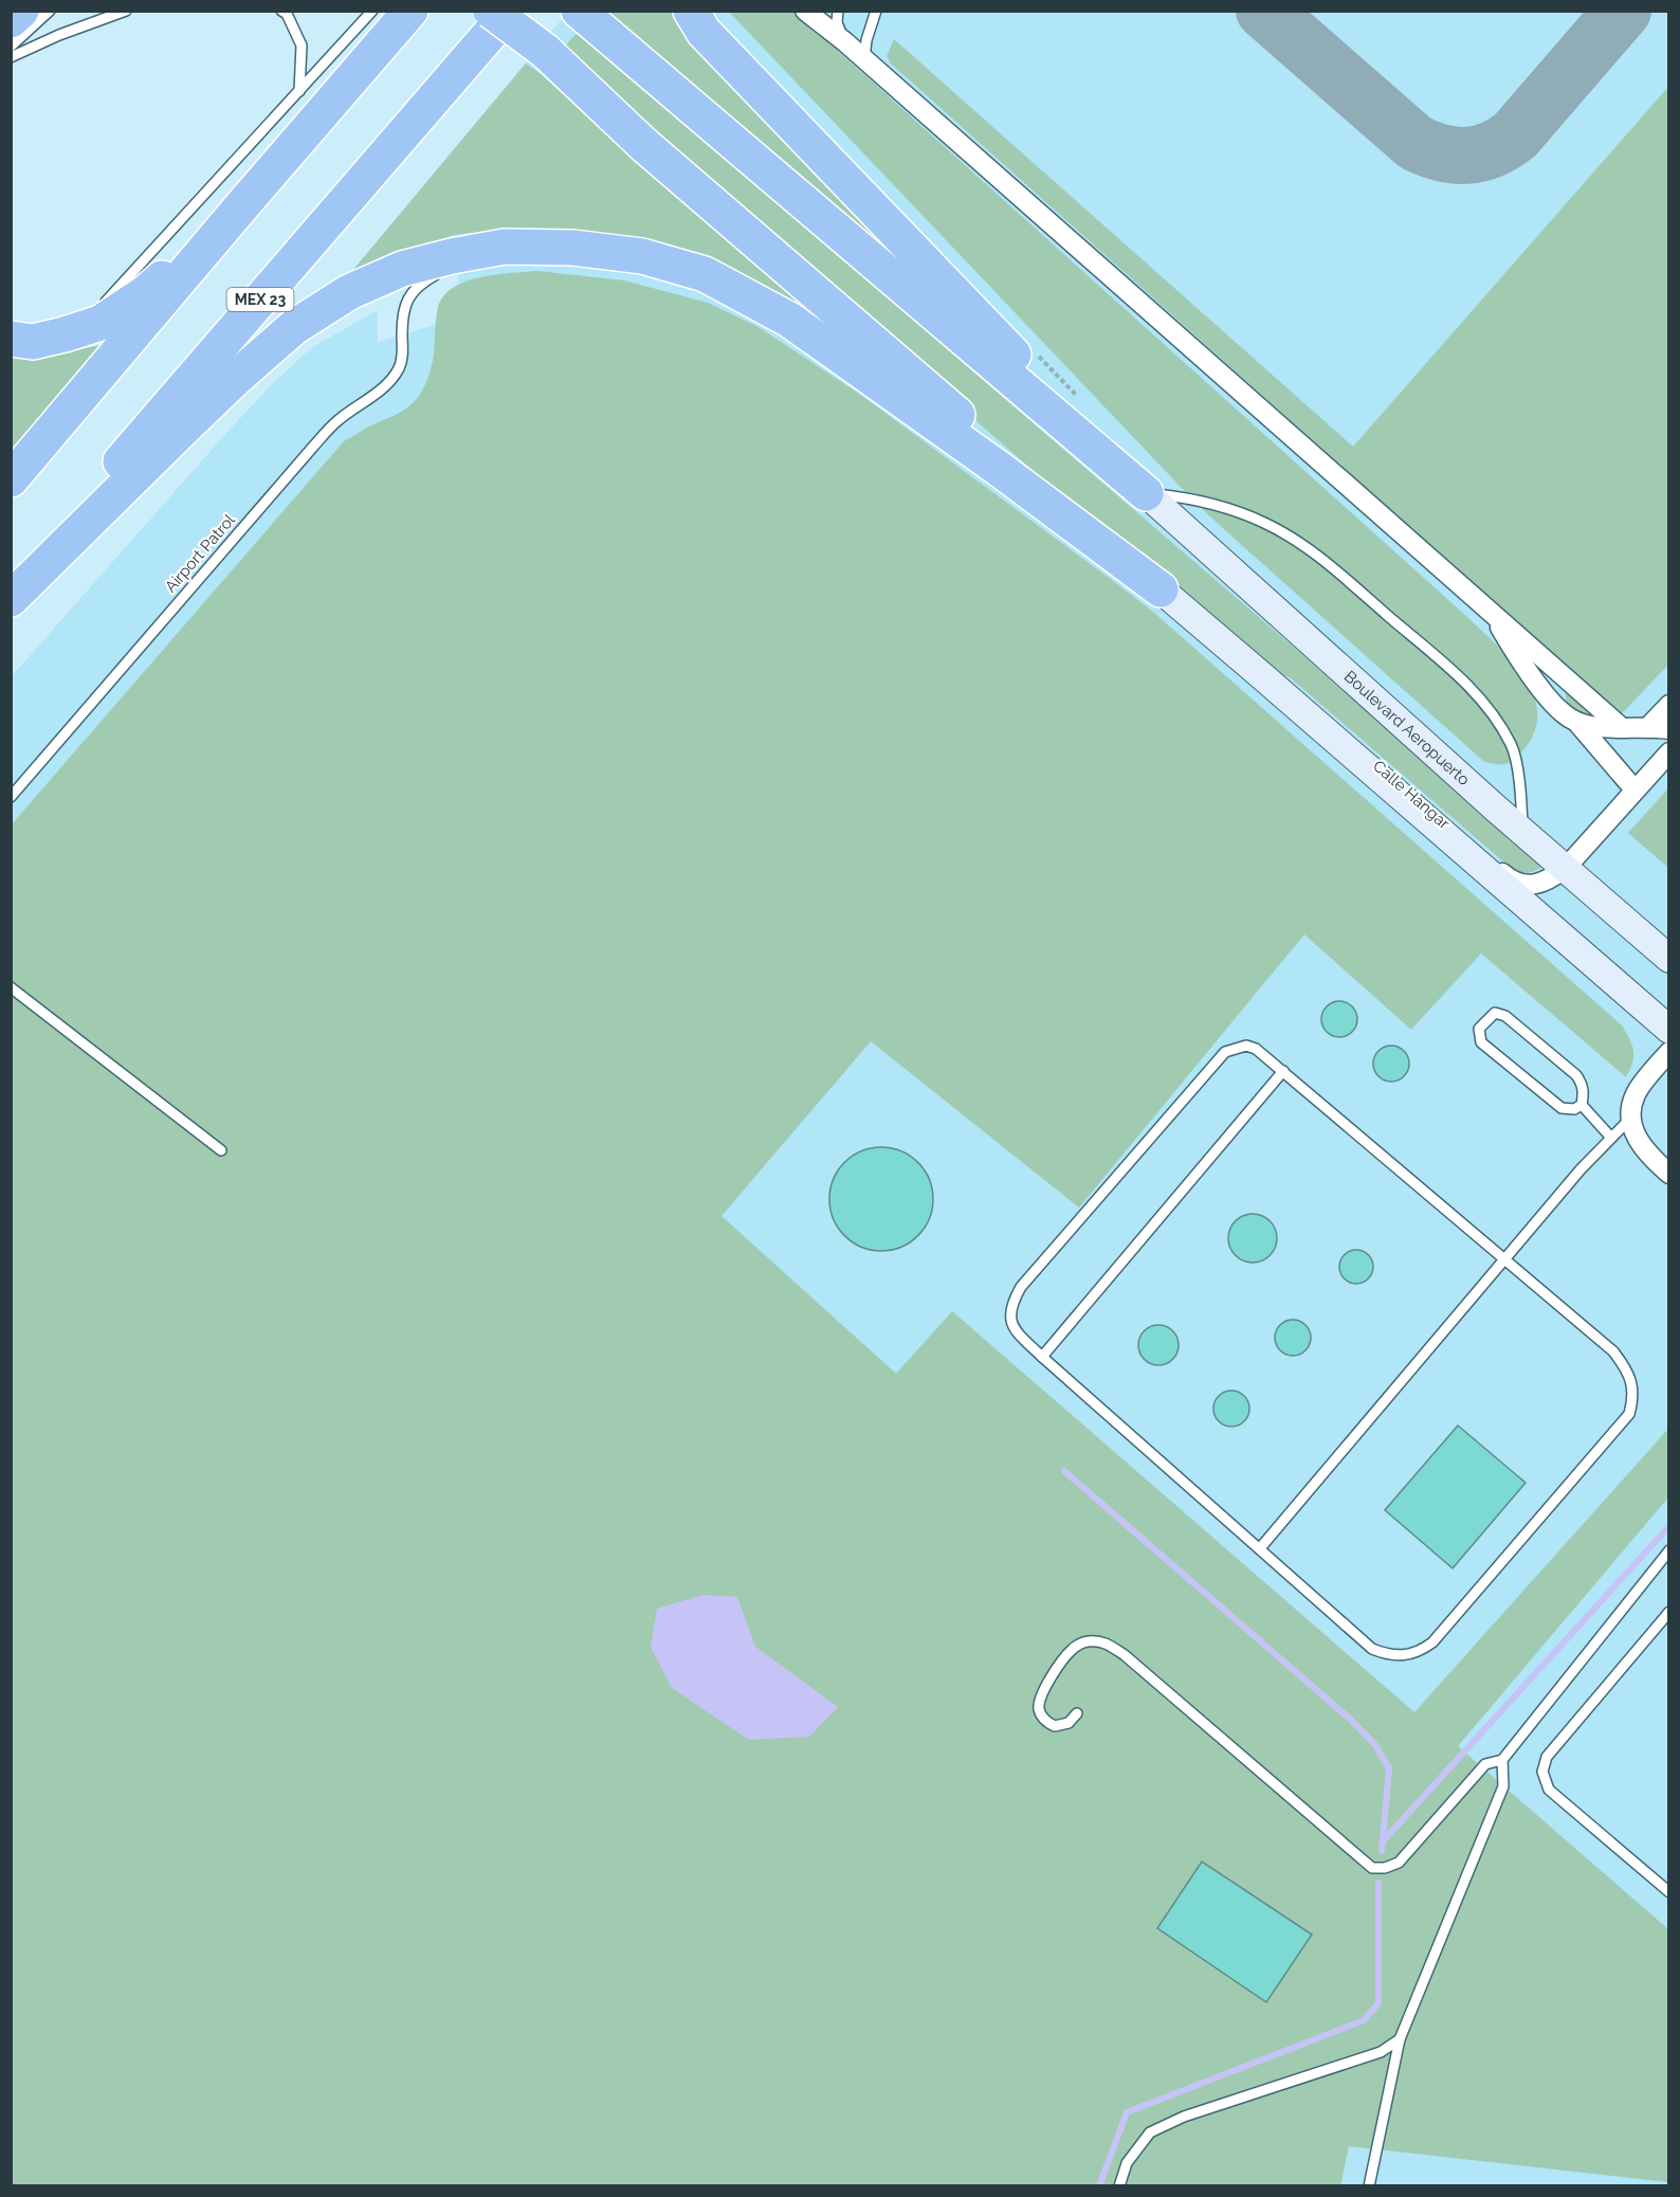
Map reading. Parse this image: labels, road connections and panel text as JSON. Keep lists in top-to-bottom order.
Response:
{
  "streets": {
    "highway": ["MEX 23"],
    "street": ["Boulevard Aeropuerto", "Calle Hangar"],
    "lane": ["Airport Patrol"]
  },
  "crossings": [
    ["Boulevard Aeropuerto", "Calle Hangar"]
  ]
}
